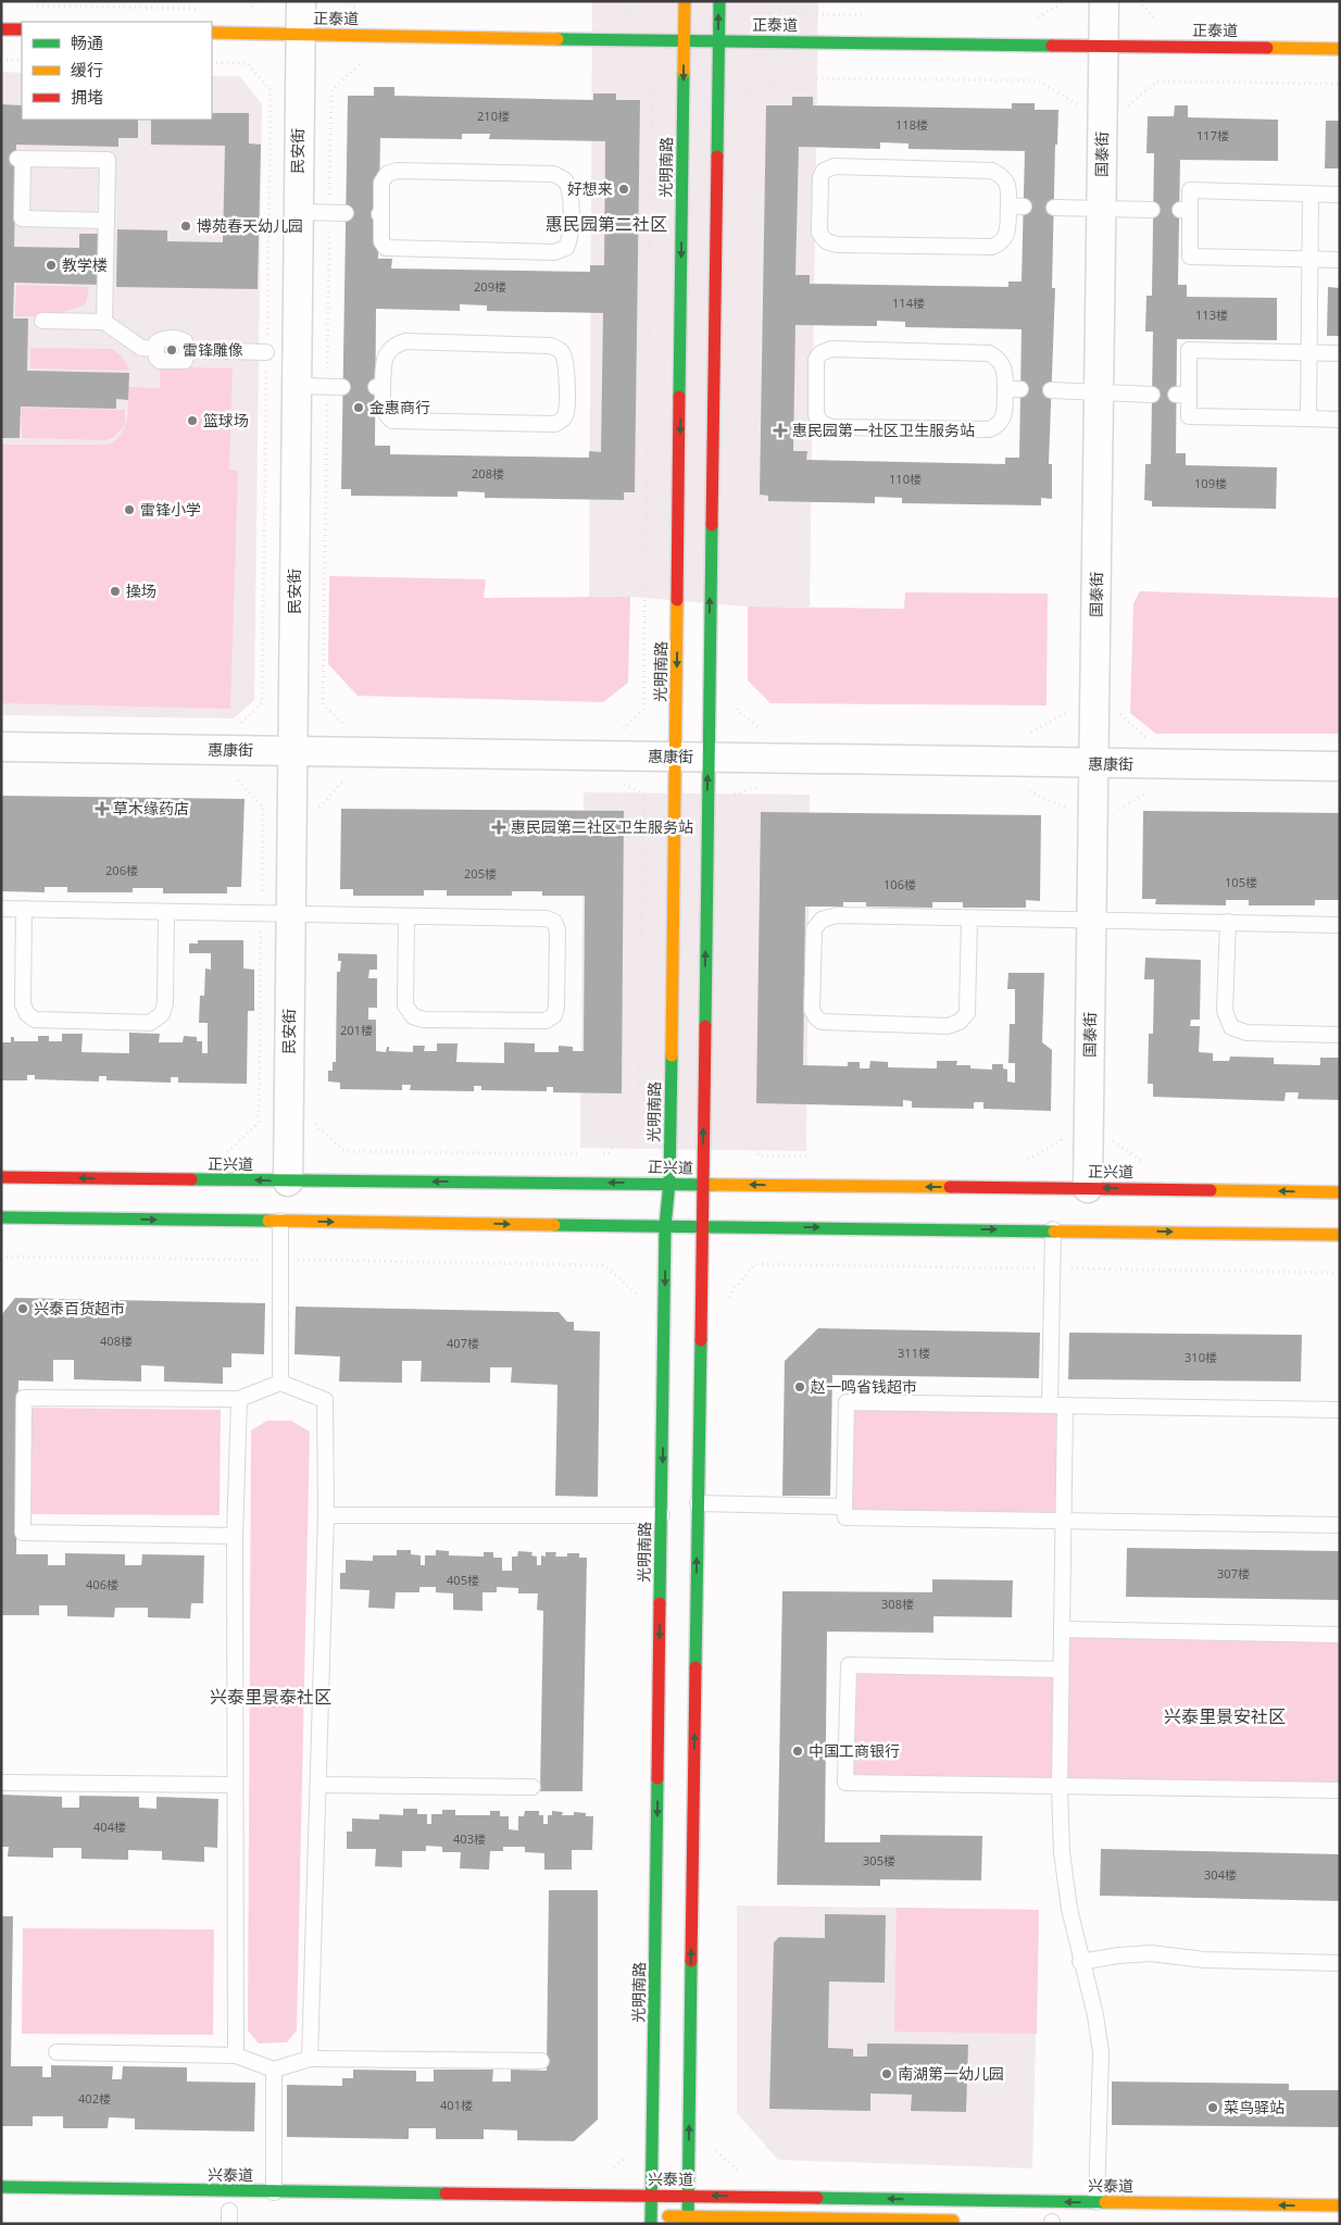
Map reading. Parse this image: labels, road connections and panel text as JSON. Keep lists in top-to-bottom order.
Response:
{
  "streets": {
    "main road": [
      "正泰道",
      "光明南路",
      "正兴道",
      "兴泰道"
    ],
    "street": ["民安街", "国泰街", "惠康街"]
  },
  "crossings": [
    ["正泰道", "民安街"],
    ["正泰道", "国泰街"],
    ["正泰道", "光明南路"],
    ["民安街", "惠康街"],
    ["民安街", "正兴道"],
    ["国泰街", "惠康街"],
    ["国泰街", "正兴道"],
    ["光明南路", "惠康街"],
    ["光明南路", "正兴道"],
    ["光明南路", "兴泰道"]
  ],
  "districts": ["惠民园第二社区", "兴泰里景泰社区", "兴泰里景安社区"],
  "places": {
    "other": [
      "好想来",
      "博苑春天幼儿园",
      "教学楼",
      "雷锋雕像",
      "金惠商行",
      "篮球场",
      "雷锋小学",
      "操场",
      "兴泰百货超市",
      "赵一鸣省钱超市",
      "中国工商银行",
      "南湖第一幼儿园",
      "菜鸟驿站"
    ],
    "health": ["惠民园第一社区卫生服务站", "草木缘药店", "惠民园第二社区卫生服务站"]
  },
  "house_numbers": [
    "210楼",
    "118楼",
    "117楼",
    "209楼",
    "114楼",
    "113楼",
    "208楼",
    "110楼",
    "109楼",
    "206楼",
    "205楼",
    "105楼",
    "106楼",
    "201楼",
    "408楼",
    "407楼",
    "311楼",
    "310楼",
    "307楼",
    "405楼",
    "406楼",
    "308楼",
    "404楼",
    "403楼",
    "305楼",
    "304楼",
    "402楼",
    "401楼"
  ],
  "legend": ["畅通", "缓行", "拥堵"]
}
